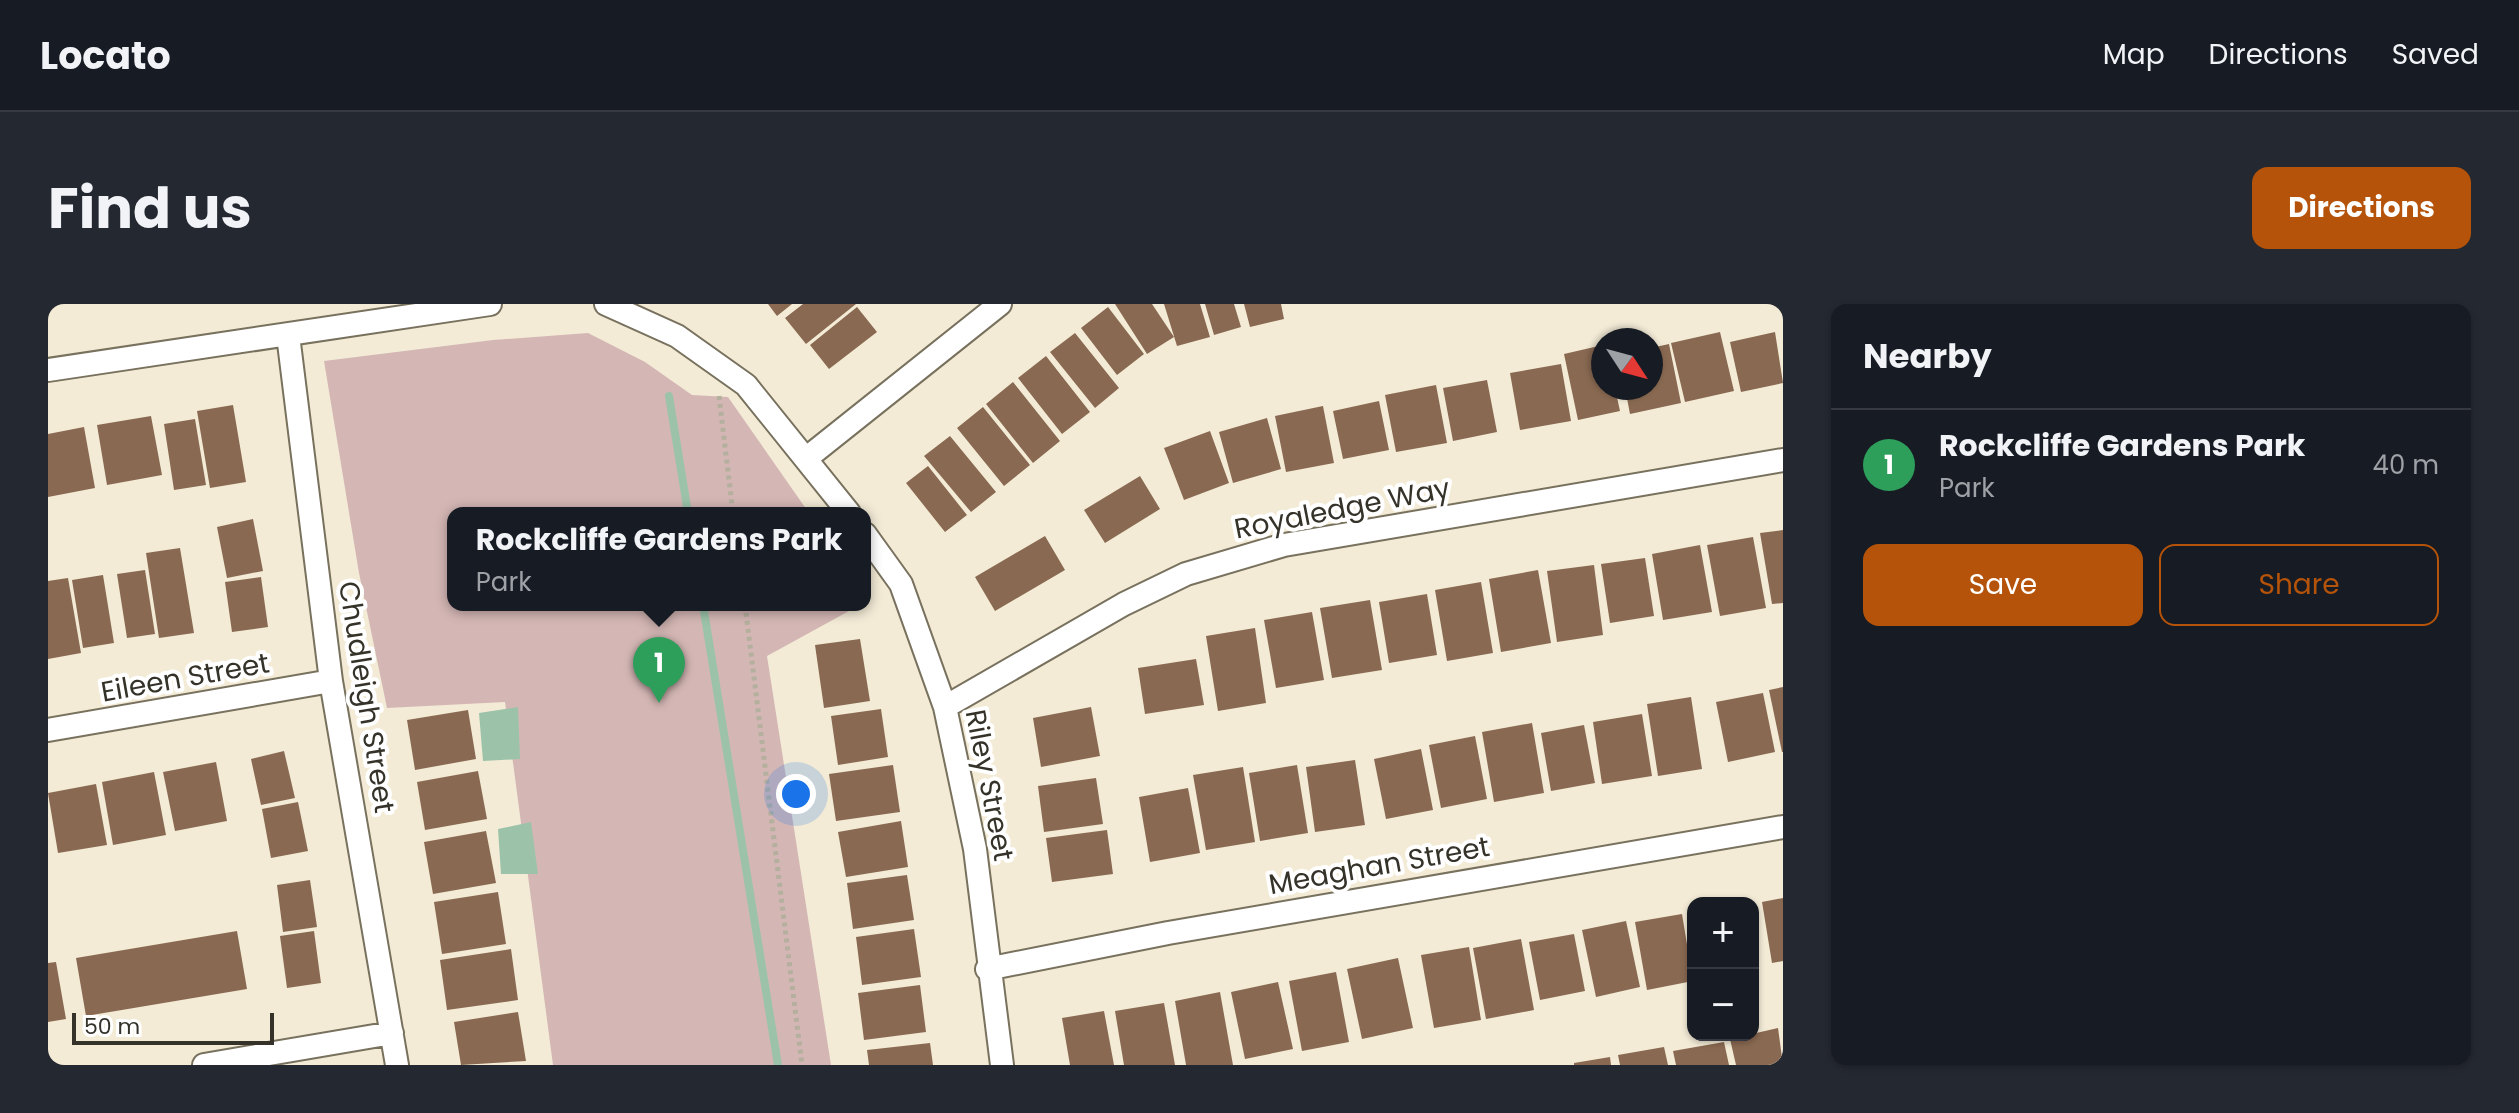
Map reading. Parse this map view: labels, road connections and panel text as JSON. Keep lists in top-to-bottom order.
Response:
{
  "streets": {
    "street": [
      "Royaledge Way",
      "Eileen Street",
      "Chudleigh Street",
      "Riley Street",
      "Meaghan Street"
    ]
  },
  "crossings": [
    ["Royaledge Way", "Riley Street"],
    ["Eileen Street", "Chudleigh Street"],
    ["Riley Street", "Meaghan Street"]
  ],
  "scale_bar": "50 m",
  "north": "bottom right",
  "page": {
    "header": "Locato",
    "nav": ["Map", "Directions", "Saved"],
    "title": "Find us",
    "buttons": [
      "Directions",
      ["Save", "Share"]
    ],
    "heading": "Nearby",
    "list": [
      {
        "mark": "1",
        "name": "Rockcliffe Gardens Park",
        "note": "Park",
        "value": "40 m"
      }
    ],
    "popup": ["Rockcliffe Gardens Park", "Park"],
    "pins": "1",
    "map_buttons": ["+", "−"],
    "scale": "50 m"
  }
}
